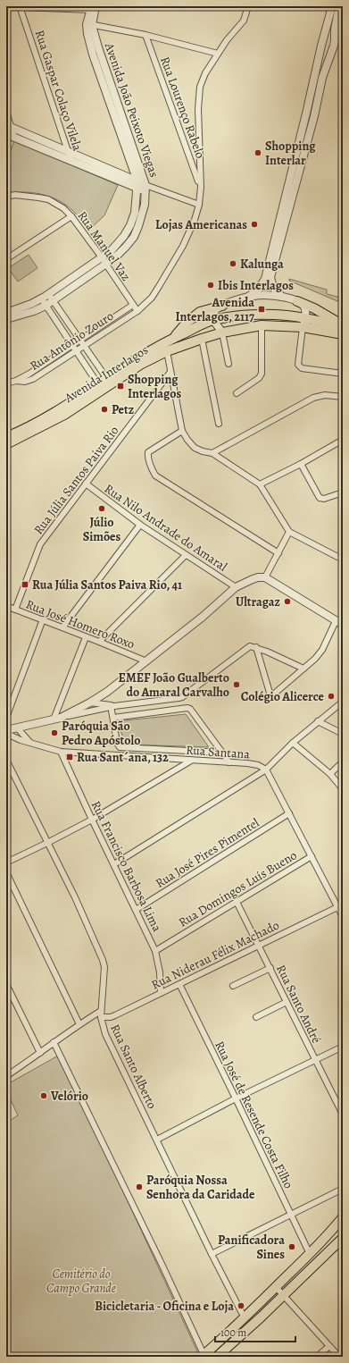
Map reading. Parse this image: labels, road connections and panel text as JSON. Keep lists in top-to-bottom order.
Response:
{
  "streets": {
    "main road": ["Avenida Interlagos"],
    "street": [
      "Rua Gaspar Colaço Vilela",
      "Rua Lourenço Rabelo",
      "Avenida João Peixoto Viegas",
      "Rua Manuel Vaz",
      "Rua Antônio Zouro",
      "Rua Júlia Santos Paiva Rio",
      "Rua Nilo Andrade do Amaral",
      "Rua José Homero Roxo",
      "Rua Santana",
      "Rua José Pires Pimentel",
      "Rua Francisco Barbosa Lima",
      "Rua Domingos Luís Bueno",
      "Rua Niderau Félix Machado",
      "Rua Santo André",
      "Rua Santo Alberto",
      "Rua José de Resende Costa Filho"
    ]
  },
  "crossings": [
    ["Rua Lourenço Rabelo", "Rua Antônio Zouro"],
    ["Avenida João Peixoto Viegas", "Rua Manuel Vaz"],
    ["Rua Manuel Vaz", "Rua Antônio Zouro"],
    ["Rua Júlia Santos Paiva Rio", "Rua Nilo Andrade do Amaral"],
    ["Rua Júlia Santos Paiva Rio", "Rua José Homero Roxo"],
    ["Rua Santana", "Rua Francisco Barbosa Lima"],
    ["Rua José Pires Pimentel", "Rua Francisco Barbosa Lima"],
    ["Rua Francisco Barbosa Lima", "Rua Domingos Luís Bueno"],
    ["Rua Francisco Barbosa Lima", "Rua Niderau Félix Machado"],
    ["Rua Domingos Luís Bueno", "Rua Santo André"],
    ["Rua Niderau Félix Machado", "Rua Santo André"],
    ["Rua Niderau Félix Machado", "Rua Santo Alberto"],
    ["Rua Niderau Félix Machado", "Rua José de Resende Costa Filho"]
  ],
  "parks": ["Cemitério do Campo Grande"],
  "places": {
    "other": [
      "Shopping Interlar",
      "Lojas Americanas",
      "Kalunga",
      "Ibis Interlagos",
      "Petz",
      "Júlio Simões",
      "Ultragaz",
      "EMEF João Gualberto do Amaral Carvalho",
      "Colégio Alicerce",
      "Paróquia São Pedro Apóstolo",
      "Velório",
      "Paróquia Nossa Senhora da Caridade",
      "Panificadora Sines",
      "Bicicletaria - Oficina e Loja"
    ],
    "transit": [
      "Avenida Interlagos, 2117",
      "Shopping Interlagos",
      "Rua Júlia Santos Paiva Rio, 41",
      "Rua Sant´ana, 132"
    ]
  },
  "scale_bar": "100 m"
}
